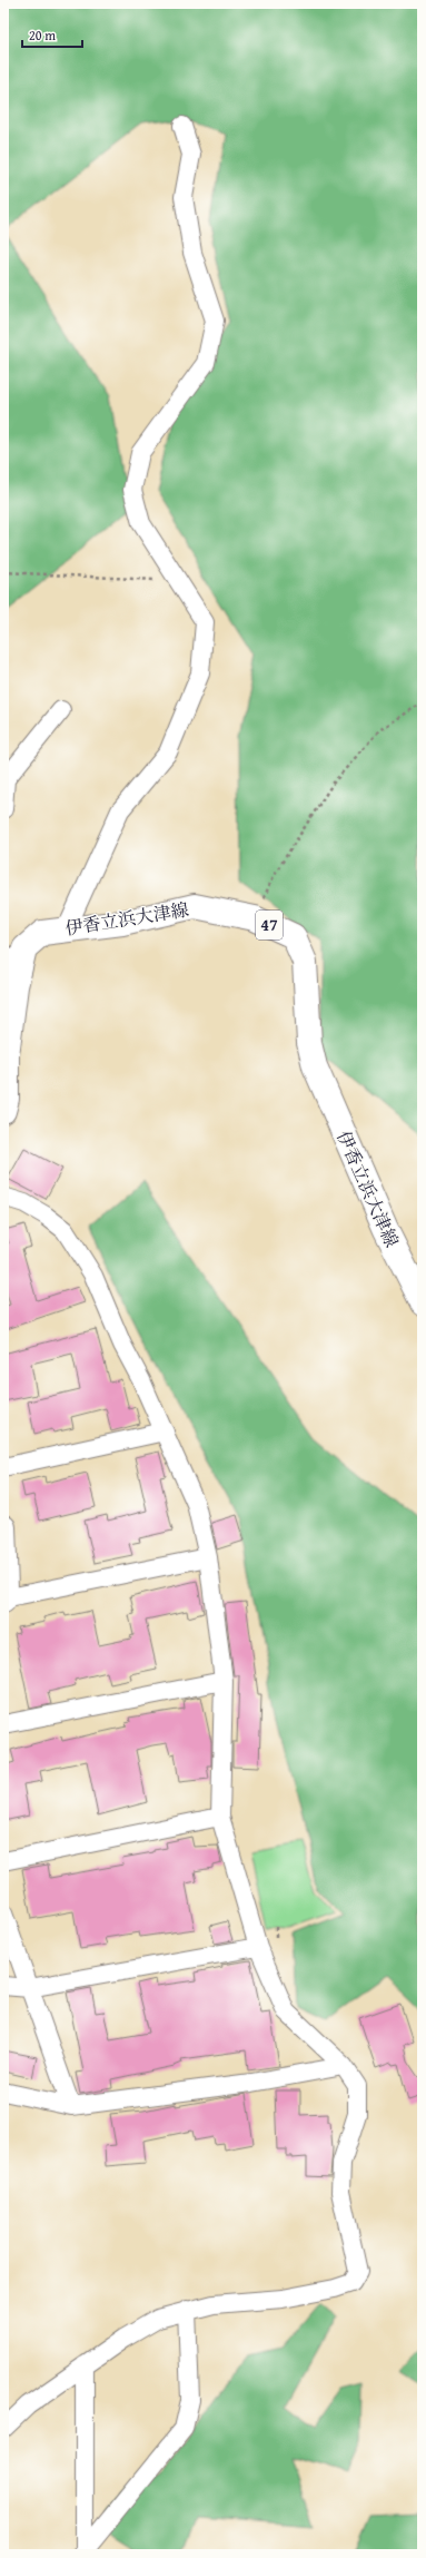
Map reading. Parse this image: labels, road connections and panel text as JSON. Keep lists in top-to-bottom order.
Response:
{
  "streets": {
    "main road": ["伊香立浜大津線", "47"]
  },
  "scale_bar": "20 m"
}
